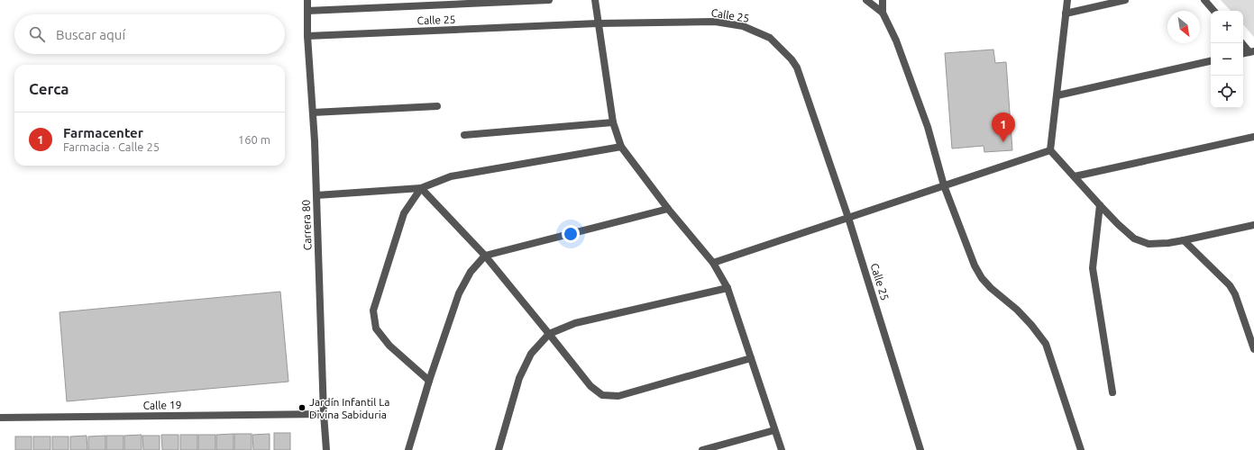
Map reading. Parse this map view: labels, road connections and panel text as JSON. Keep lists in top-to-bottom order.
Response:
{
  "streets": {
    "street": ["Calle 25", "Carrera 80", "Calle 19"]
  },
  "crossings": [
    ["Calle 25", "Carrera 80"],
    ["Carrera 80", "Calle 19"]
  ],
  "places": ["Jardín Infantil La Divina Sabiduria"],
  "north": "bottom right",
  "page": {
    "map_buttons": ["+", "−"],
    "search": "Buscar aquí",
    "heading": "Cerca",
    "list": [
      {
        "mark": "1",
        "name": "Farmacenter",
        "note": "Farmacia · Calle 25",
        "value": "160 m"
      }
    ],
    "pins": "1"
  }
}
